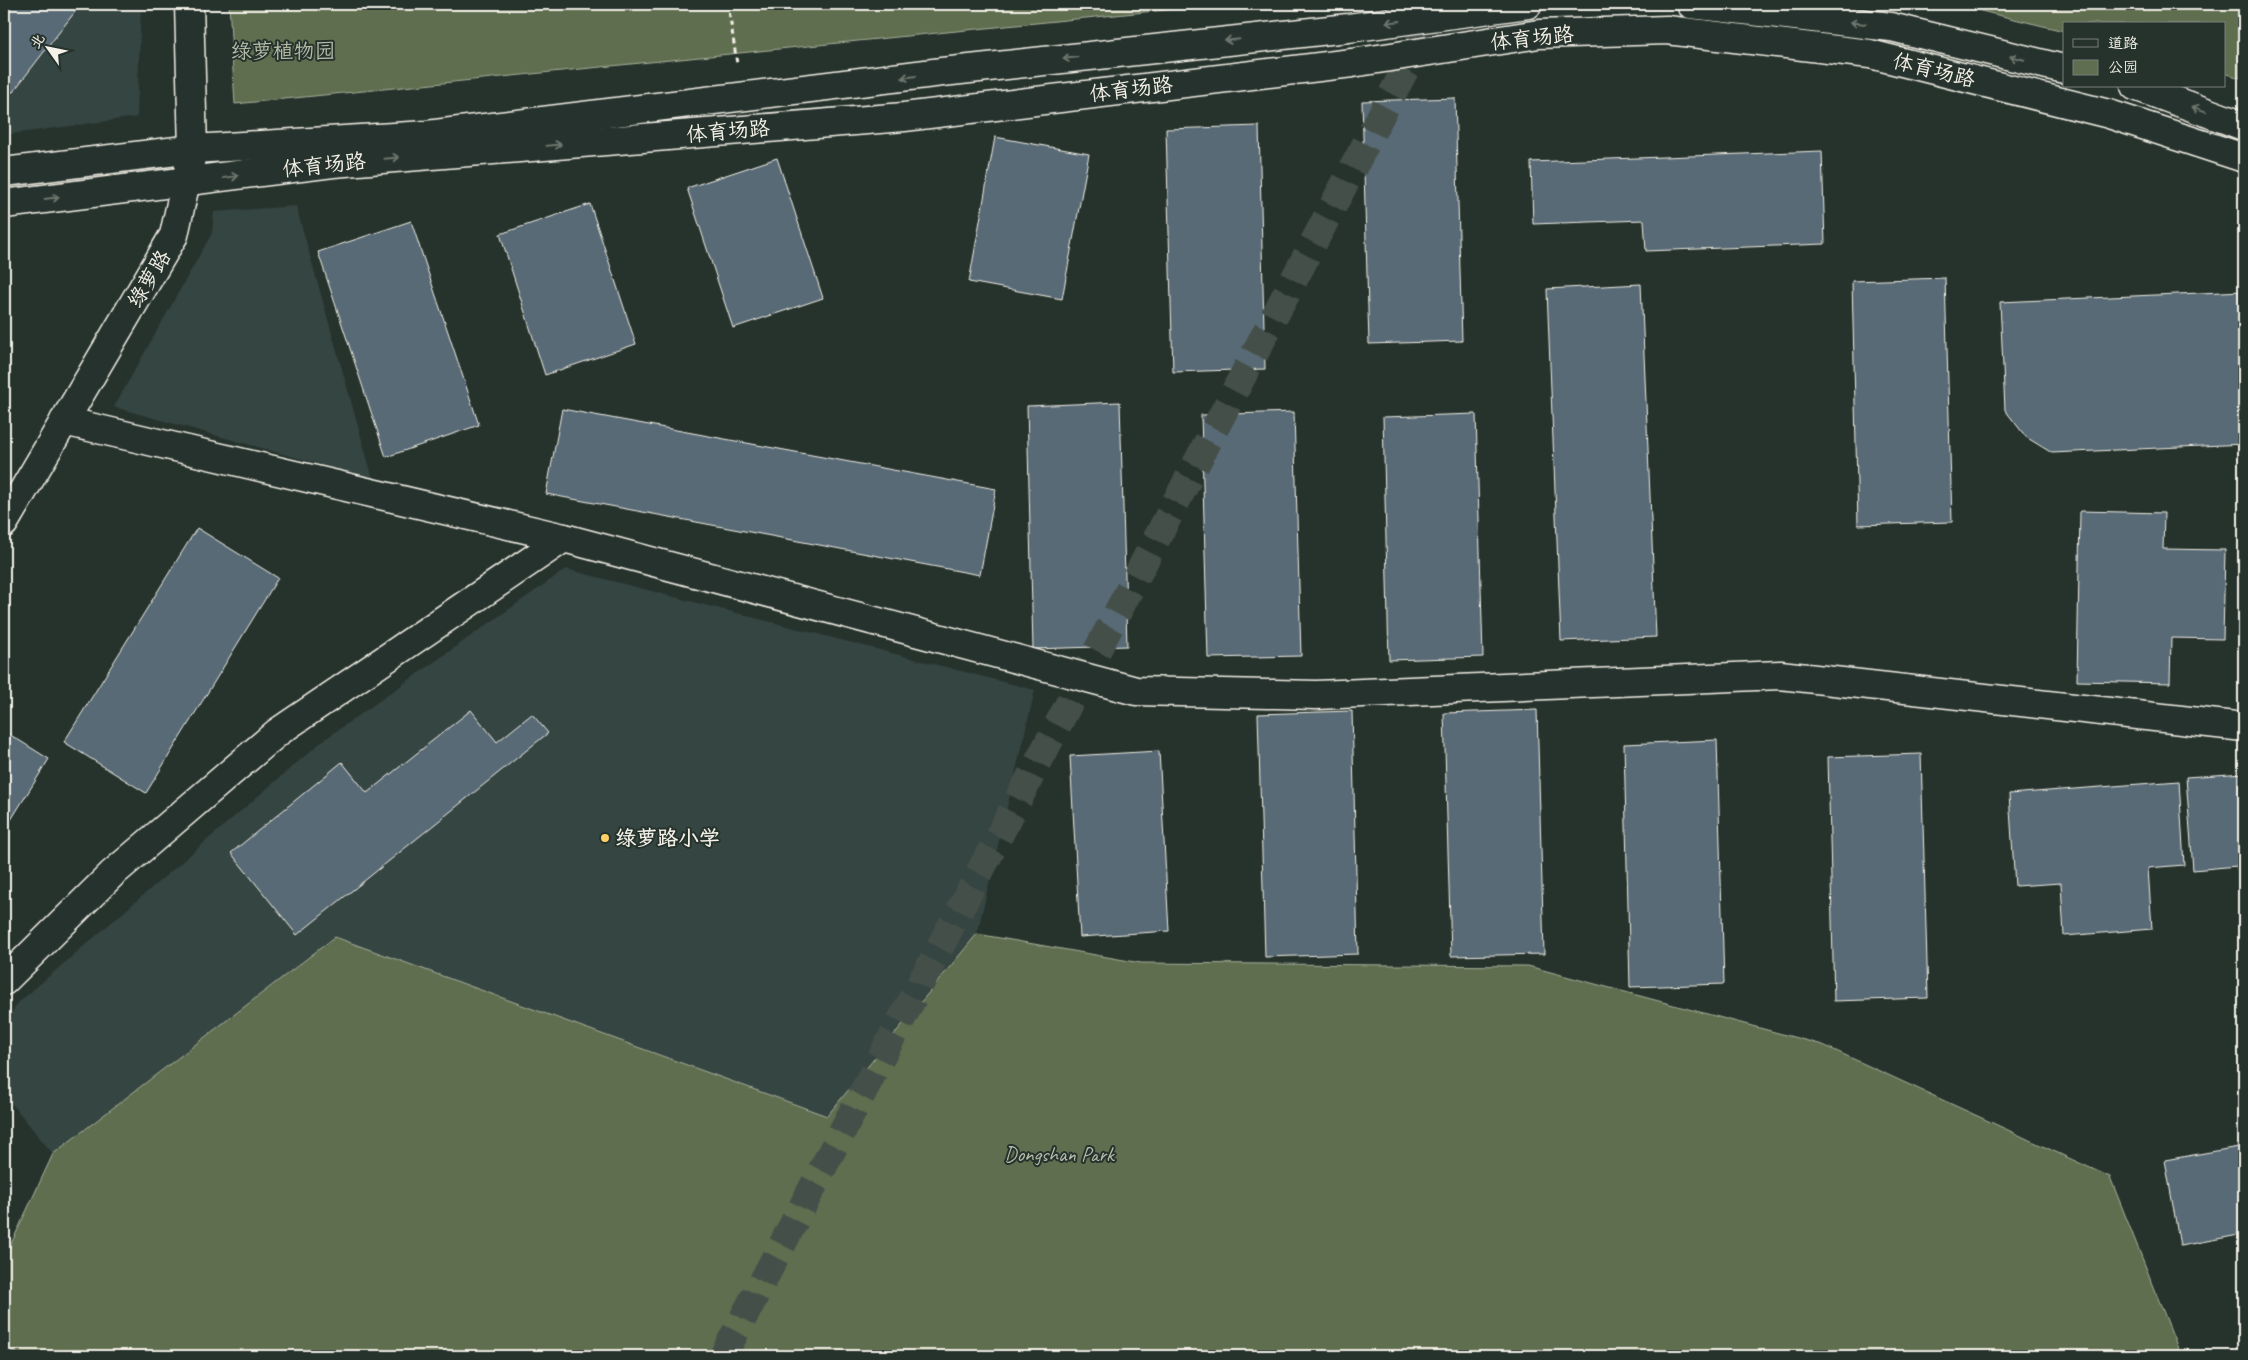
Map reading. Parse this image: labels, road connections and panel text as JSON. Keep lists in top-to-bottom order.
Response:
{
  "streets": {
    "main road": ["体育场路", "绿萝路"]
  },
  "crossings": [
    ["体育场路", "绿萝路"]
  ],
  "parks": ["绿萝植物园", "Dongshan Park"],
  "places": ["绿萝路小学"],
  "legend": ["道路", "公园"],
  "north": "top left"
}
